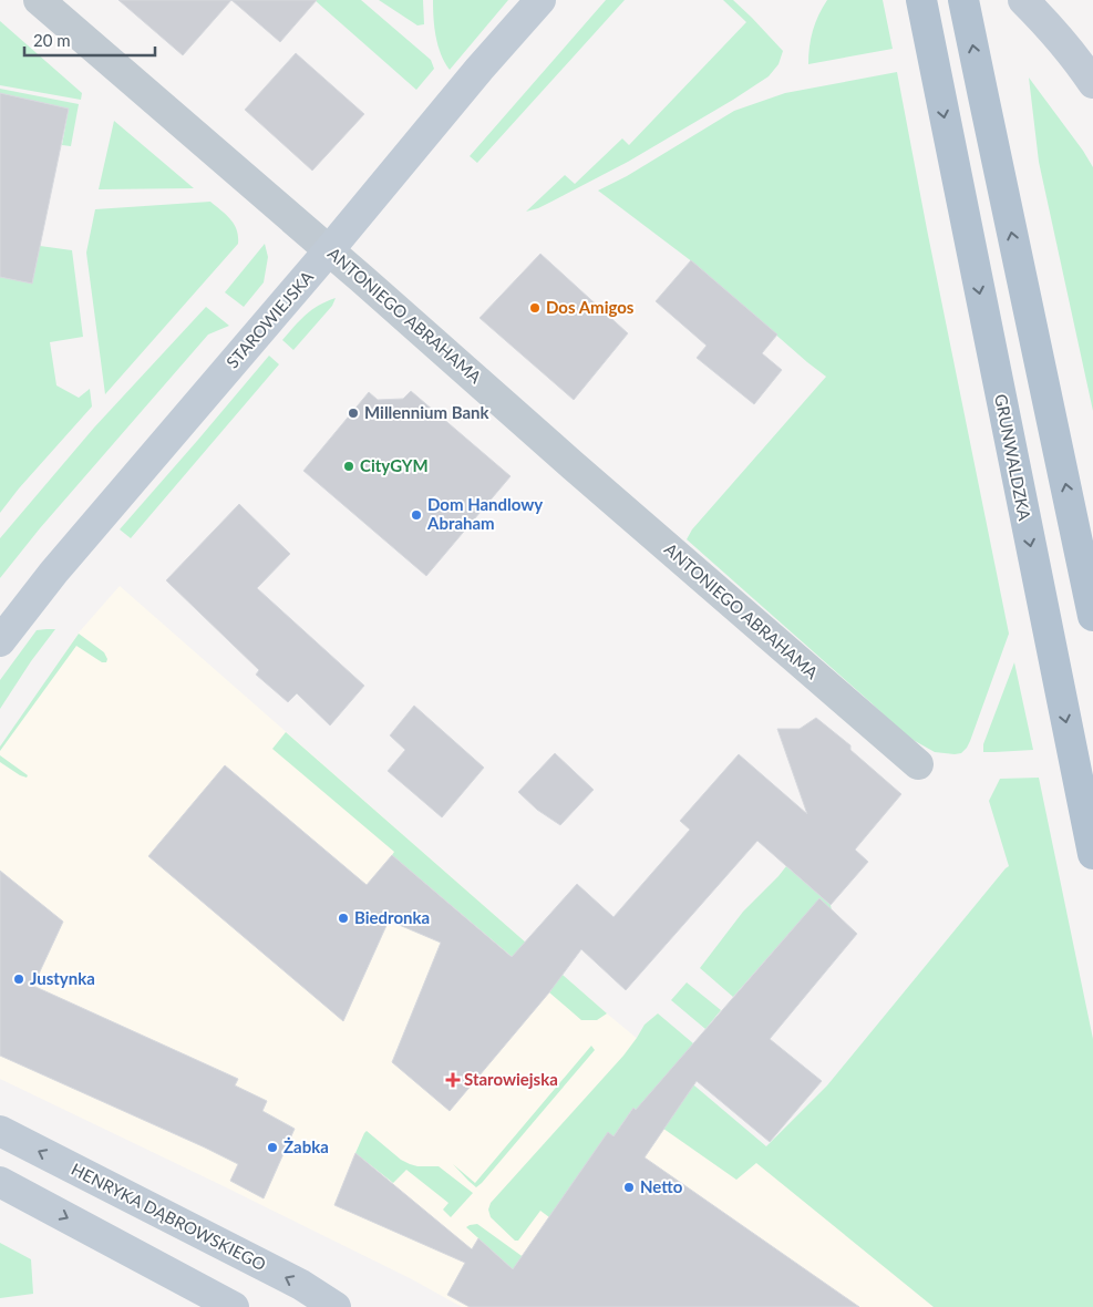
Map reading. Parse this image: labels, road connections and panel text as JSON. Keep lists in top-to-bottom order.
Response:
{
  "streets": {
    "main road": ["STAROWIEJSKA", "GRUNWALDZKA", "HENRYKA DĄBROWSKIEGO"],
    "street": ["ANTONIEGO ABRAHAMA"]
  },
  "crossings": [
    ["ANTONIEGO ABRAHAMA", "STAROWIEJSKA"]
  ],
  "places": {
    "other": [
      "Dos Amigos",
      "Millennium Bank",
      "CityGYM",
      "Dom Handlowy Abraham",
      "Biedronka",
      "Justynka",
      "Żabka",
      "Netto"
    ],
    "health": ["Starowiejska"]
  },
  "scale_bar": "20 m"
}
